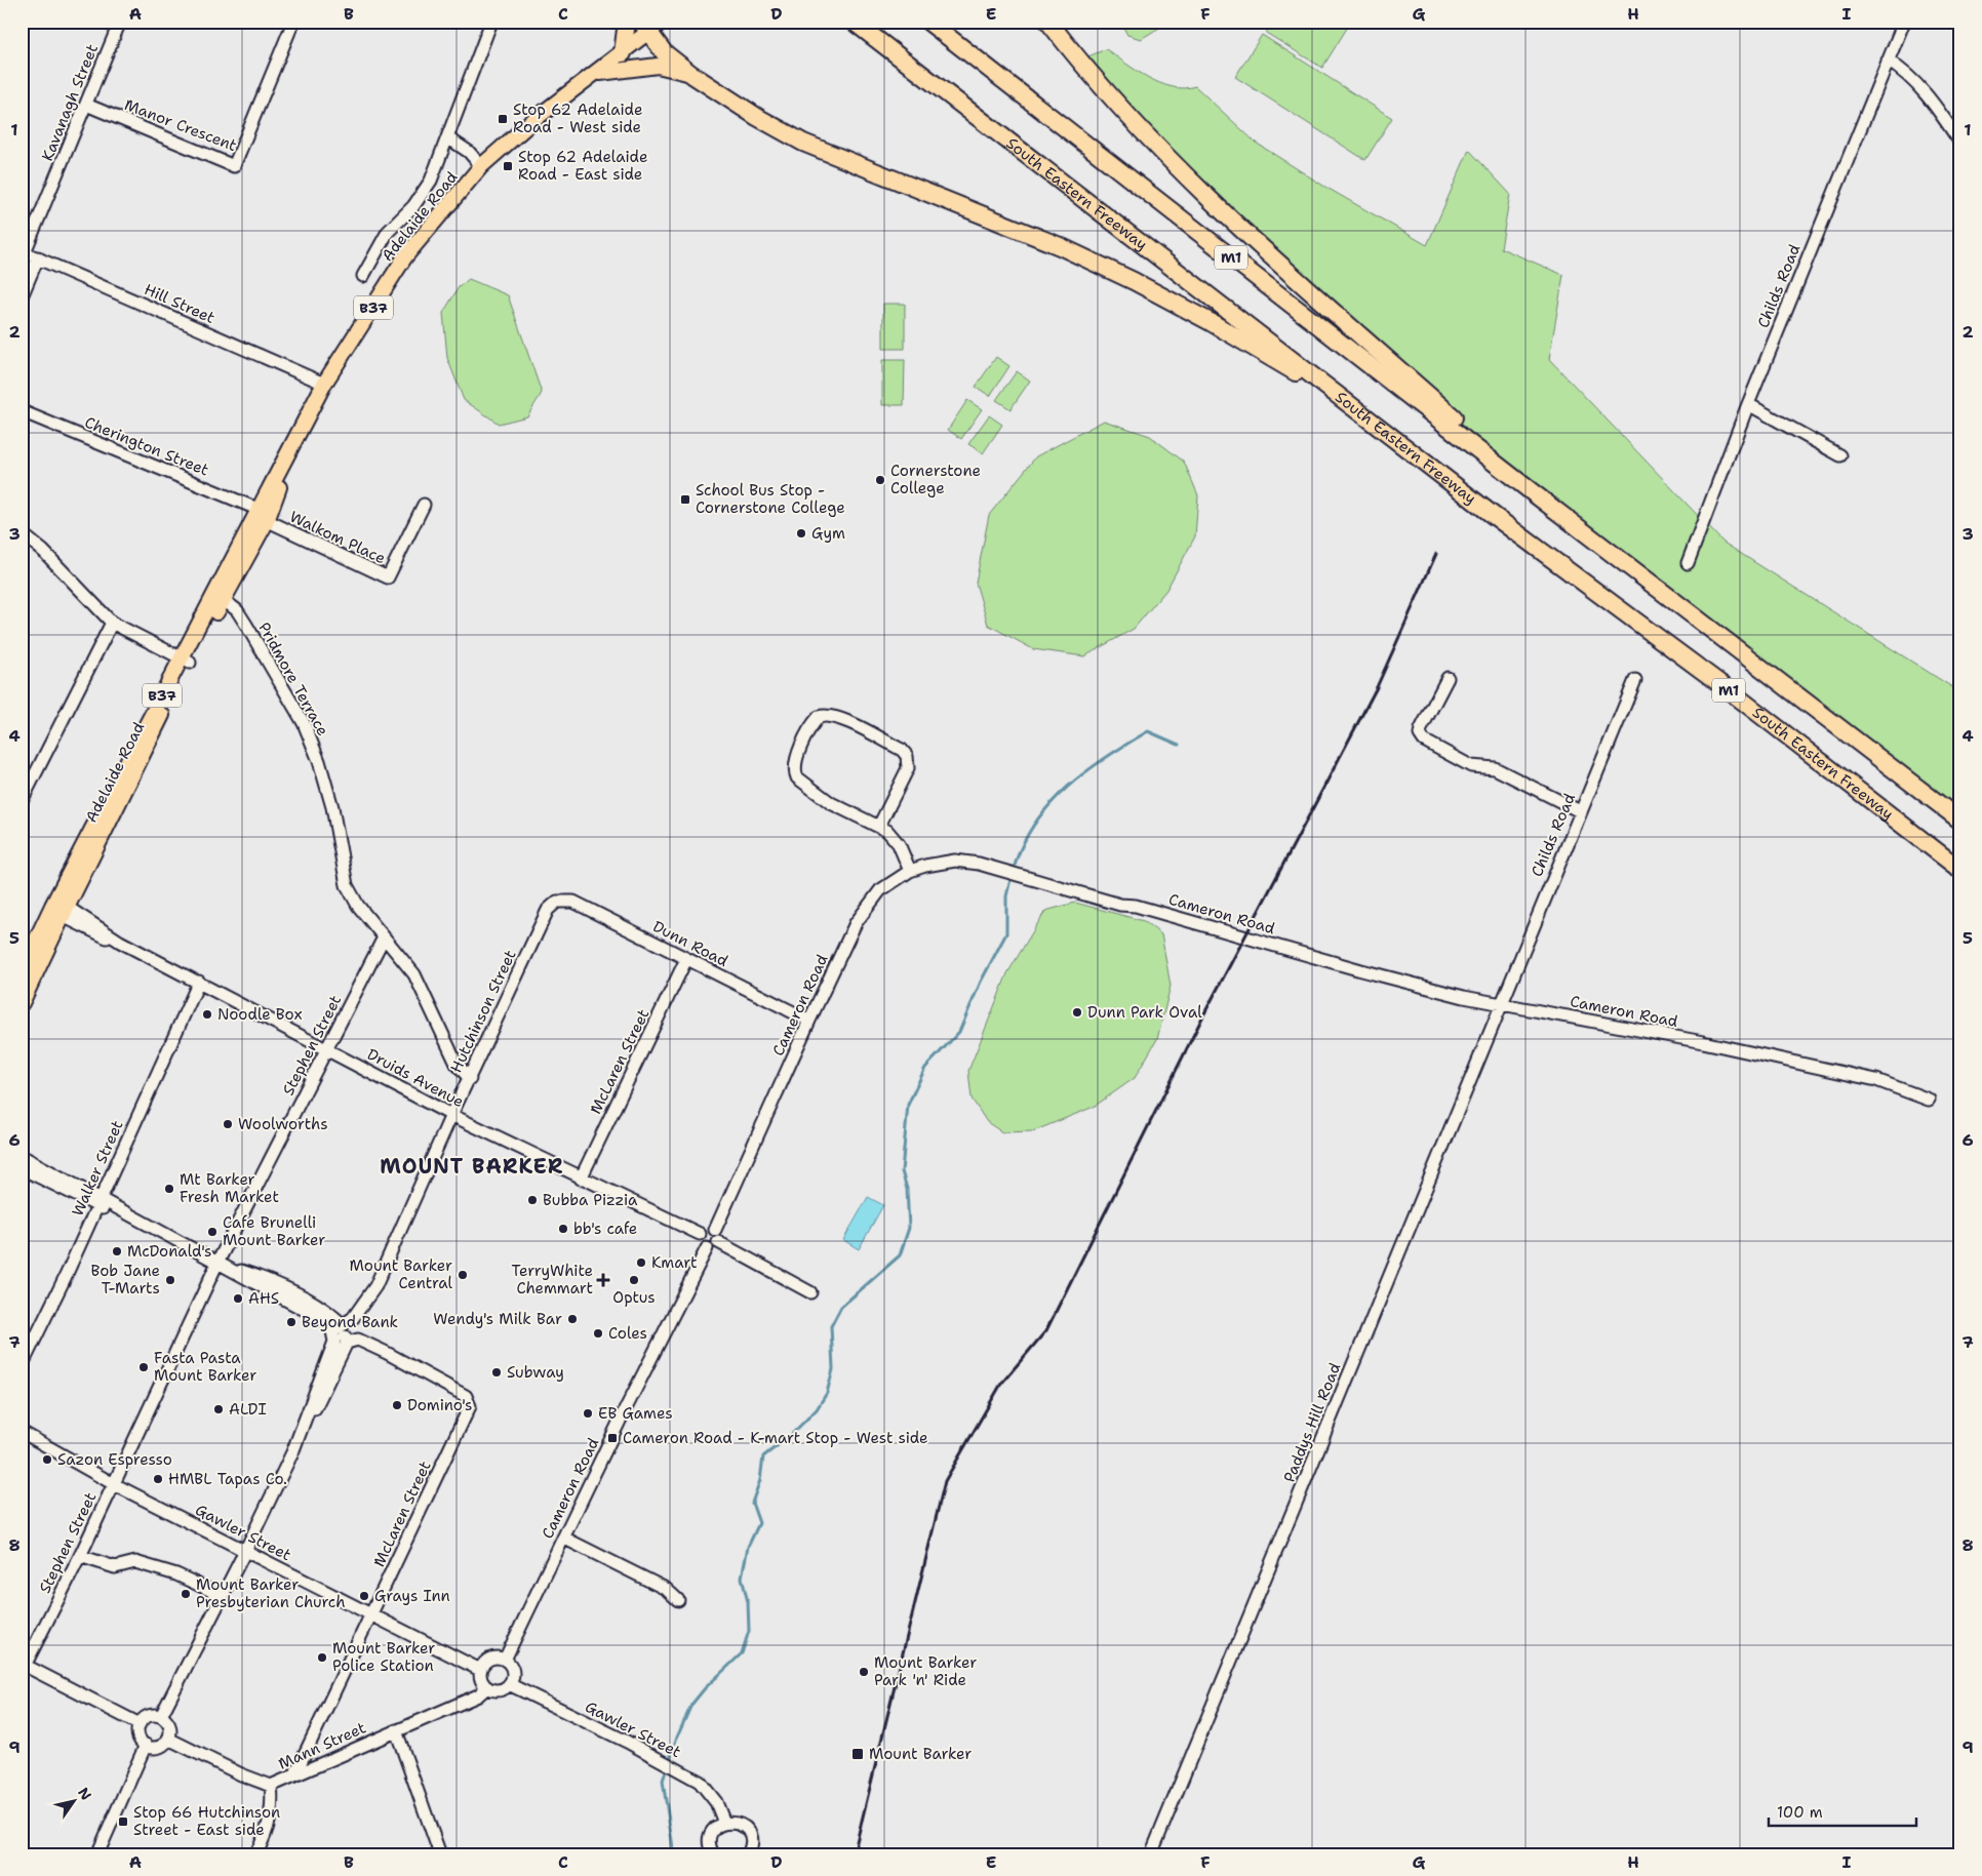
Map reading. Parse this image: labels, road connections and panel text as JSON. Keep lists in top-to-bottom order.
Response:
{
  "streets": {
    "highway": ["South Eastern Freeway", "M1"],
    "main road": ["Adelaide Road", "B37"],
    "street": [
      "Kavanagh Street",
      "Manor Crescent",
      "Childs Road",
      "Hill Street",
      "Cherington Street",
      "Walkom Place",
      "Pridmore Terrace",
      "Cameron Road",
      "Dunn Road",
      "Hutchinson Street",
      "Stephen Street",
      "McLaren Street",
      "Druids Avenue",
      "Walker Street",
      "Paddys Hill Road",
      "Gawler Street",
      "Mann Street"
    ]
  },
  "crossings": [
    ["Kavanagh Street", "Manor Crescent"],
    ["Kavanagh Street", "Hill Street"],
    ["Adelaide Road", "Hill Street"],
    ["Adelaide Road", "Cherington Street"],
    ["Adelaide Road", "Walkom Place"],
    ["Adelaide Road", "Pridmore Terrace"],
    ["Adelaide Road", "Druids Avenue"],
    ["Childs Road", "Cameron Road"],
    ["Childs Road", "Paddys Hill Road"],
    ["Cherington Street", "Walkom Place"],
    ["Pridmore Terrace", "Hutchinson Street"],
    ["Pridmore Terrace", "Stephen Street"],
    ["Cameron Road", "Dunn Road"],
    ["Cameron Road", "Druids Avenue"],
    ["Cameron Road", "Paddys Hill Road"],
    ["Cameron Road", "Gawler Street"],
    ["Cameron Road", "Mann Street"],
    ["Dunn Road", "Hutchinson Street"],
    ["Dunn Road", "McLaren Street"],
    ["Hutchinson Street", "Druids Avenue"],
    ["Stephen Street", "Druids Avenue"],
    ["Stephen Street", "Gawler Street"],
    ["McLaren Street", "Druids Avenue"],
    ["McLaren Street", "Gawler Street"],
    ["McLaren Street", "Mann Street"],
    ["Druids Avenue", "Walker Street"],
    ["Gawler Street", "Mann Street"]
  ],
  "districts": ["MOUNT BARKER"],
  "places": {
    "transit": [
      "Stop 62 Adelaide Road - West side",
      "Stop 62 Adelaide Road - East side",
      "School Bus Stop - Cornerstone College",
      "Cameron Road - K-mart Stop - West side",
      "Mount Barker",
      "Stop 66 Hutchinson Street - East side"
    ],
    "other": [
      "Cornerstone College",
      "Gym",
      "Dunn Park Oval",
      "Noodle Box",
      "Woolworths",
      "Mt Barker Fresh Market",
      "Bubba Pizzia",
      "bb's cafe",
      "Cafe Brunelli Mount Barker",
      "McDonald's",
      "Kmart",
      "Mount Barker Central",
      "Bob Jane T-Marts",
      "Optus",
      "AHS",
      "Wendy's Milk Bar",
      "Beyond Bank",
      "Coles",
      "Fasta Pasta Mount Barker",
      "Subway",
      "Domino's",
      "ALDI",
      "EB Games",
      "Sazon Espresso",
      "HMBL Tapas Co.",
      "Mount Barker Presbyterian Church",
      "Grays Inn",
      "Mount Barker Police Station",
      "Mount Barker Park 'n' Ride"
    ],
    "health": ["TerryWhite Chemmart"]
  },
  "scale_bar": "100 m",
  "north": "top right",
  "grid": {
    "columns": [
      "A",
      "B",
      "C",
      "D",
      "E",
      "F",
      "G",
      "H",
      "I"
    ],
    "rows": [
      "1",
      "2",
      "3",
      "4",
      "5",
      "6",
      "7",
      "8",
      "9"
    ]
  }
}
